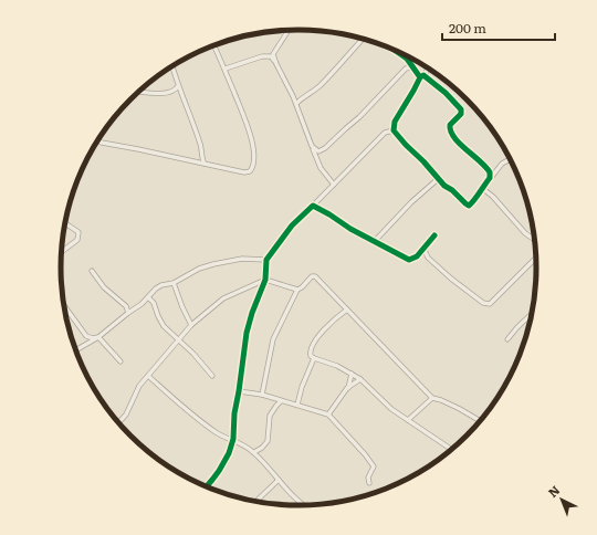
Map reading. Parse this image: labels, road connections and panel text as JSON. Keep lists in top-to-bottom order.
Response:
{
  "scale_bar": "200 m",
  "north": "top left"
}
